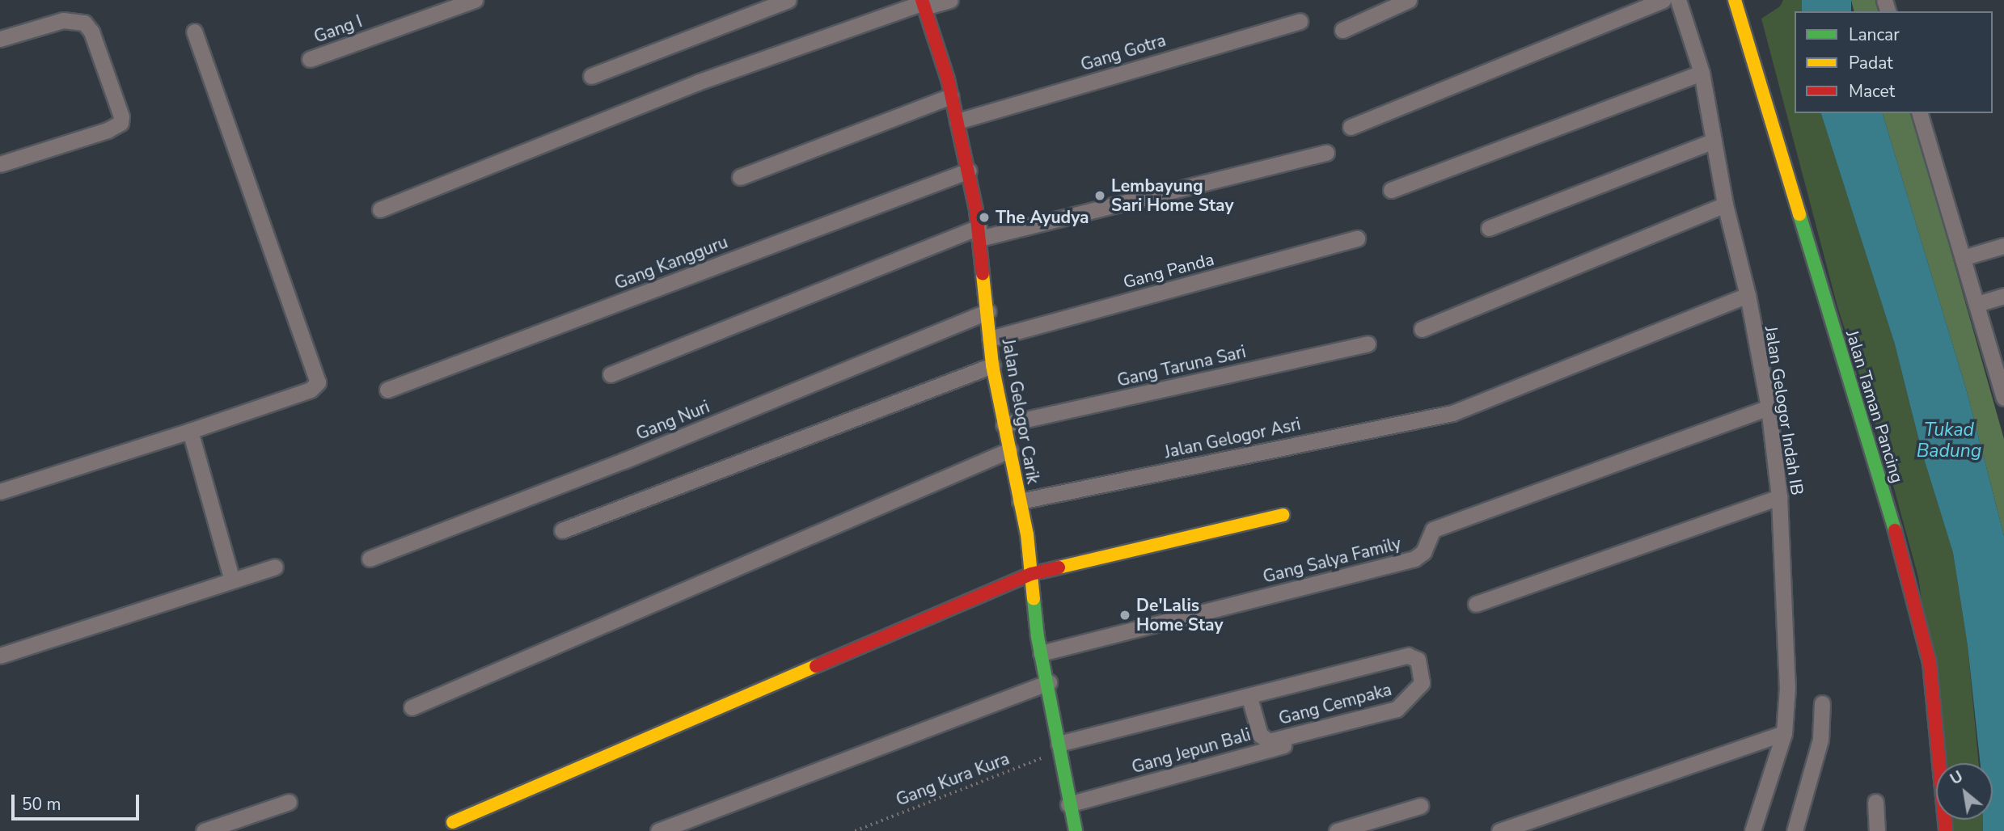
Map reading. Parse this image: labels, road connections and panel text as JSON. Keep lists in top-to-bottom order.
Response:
{
  "streets": {
    "street": [
      "Gang I",
      "Gang Gotra",
      "Gang Kangguru",
      "Gang Panda",
      "Gang Taruna Sari",
      "Jalan Taman Pancing",
      "Jalan Gelogor Indah IB",
      "Jalan Gelogor Carik",
      "Gang Nuri",
      "Jalan Gelogor Asri",
      "Gang Salya Family",
      "Gang Cempaka",
      "Gang Jepun Bali"
    ],
    "path": ["Gang Kura Kura"]
  },
  "crossings": [
    ["Gang Gotra", "Jalan Gelogor Carik"],
    ["Gang Kangguru", "Jalan Gelogor Carik"],
    ["Gang Panda", "Jalan Gelogor Carik"],
    ["Gang Taruna Sari", "Jalan Gelogor Carik"],
    ["Jalan Gelogor Indah IB", "Jalan Gelogor Asri"],
    ["Jalan Gelogor Indah IB", "Gang Salya Family"],
    ["Jalan Gelogor Carik", "Gang Nuri"],
    ["Jalan Gelogor Carik", "Jalan Gelogor Asri"],
    ["Jalan Gelogor Carik", "Gang Salya Family"],
    ["Jalan Gelogor Carik", "Gang Cempaka"],
    ["Jalan Gelogor Carik", "Gang Jepun Bali"],
    ["Jalan Gelogor Carik", "Gang Kura Kura"],
    ["Gang Cempaka", "Gang Kura Kura"]
  ],
  "water": ["Tukad Badung"],
  "places": ["Lembayung Sari Home Stay", "The Ayudya", "De'Lalis Home Stay"],
  "legend": ["Lancar", "Padat", "Macet"],
  "scale_bar": "50 m",
  "north": "top left"
}
